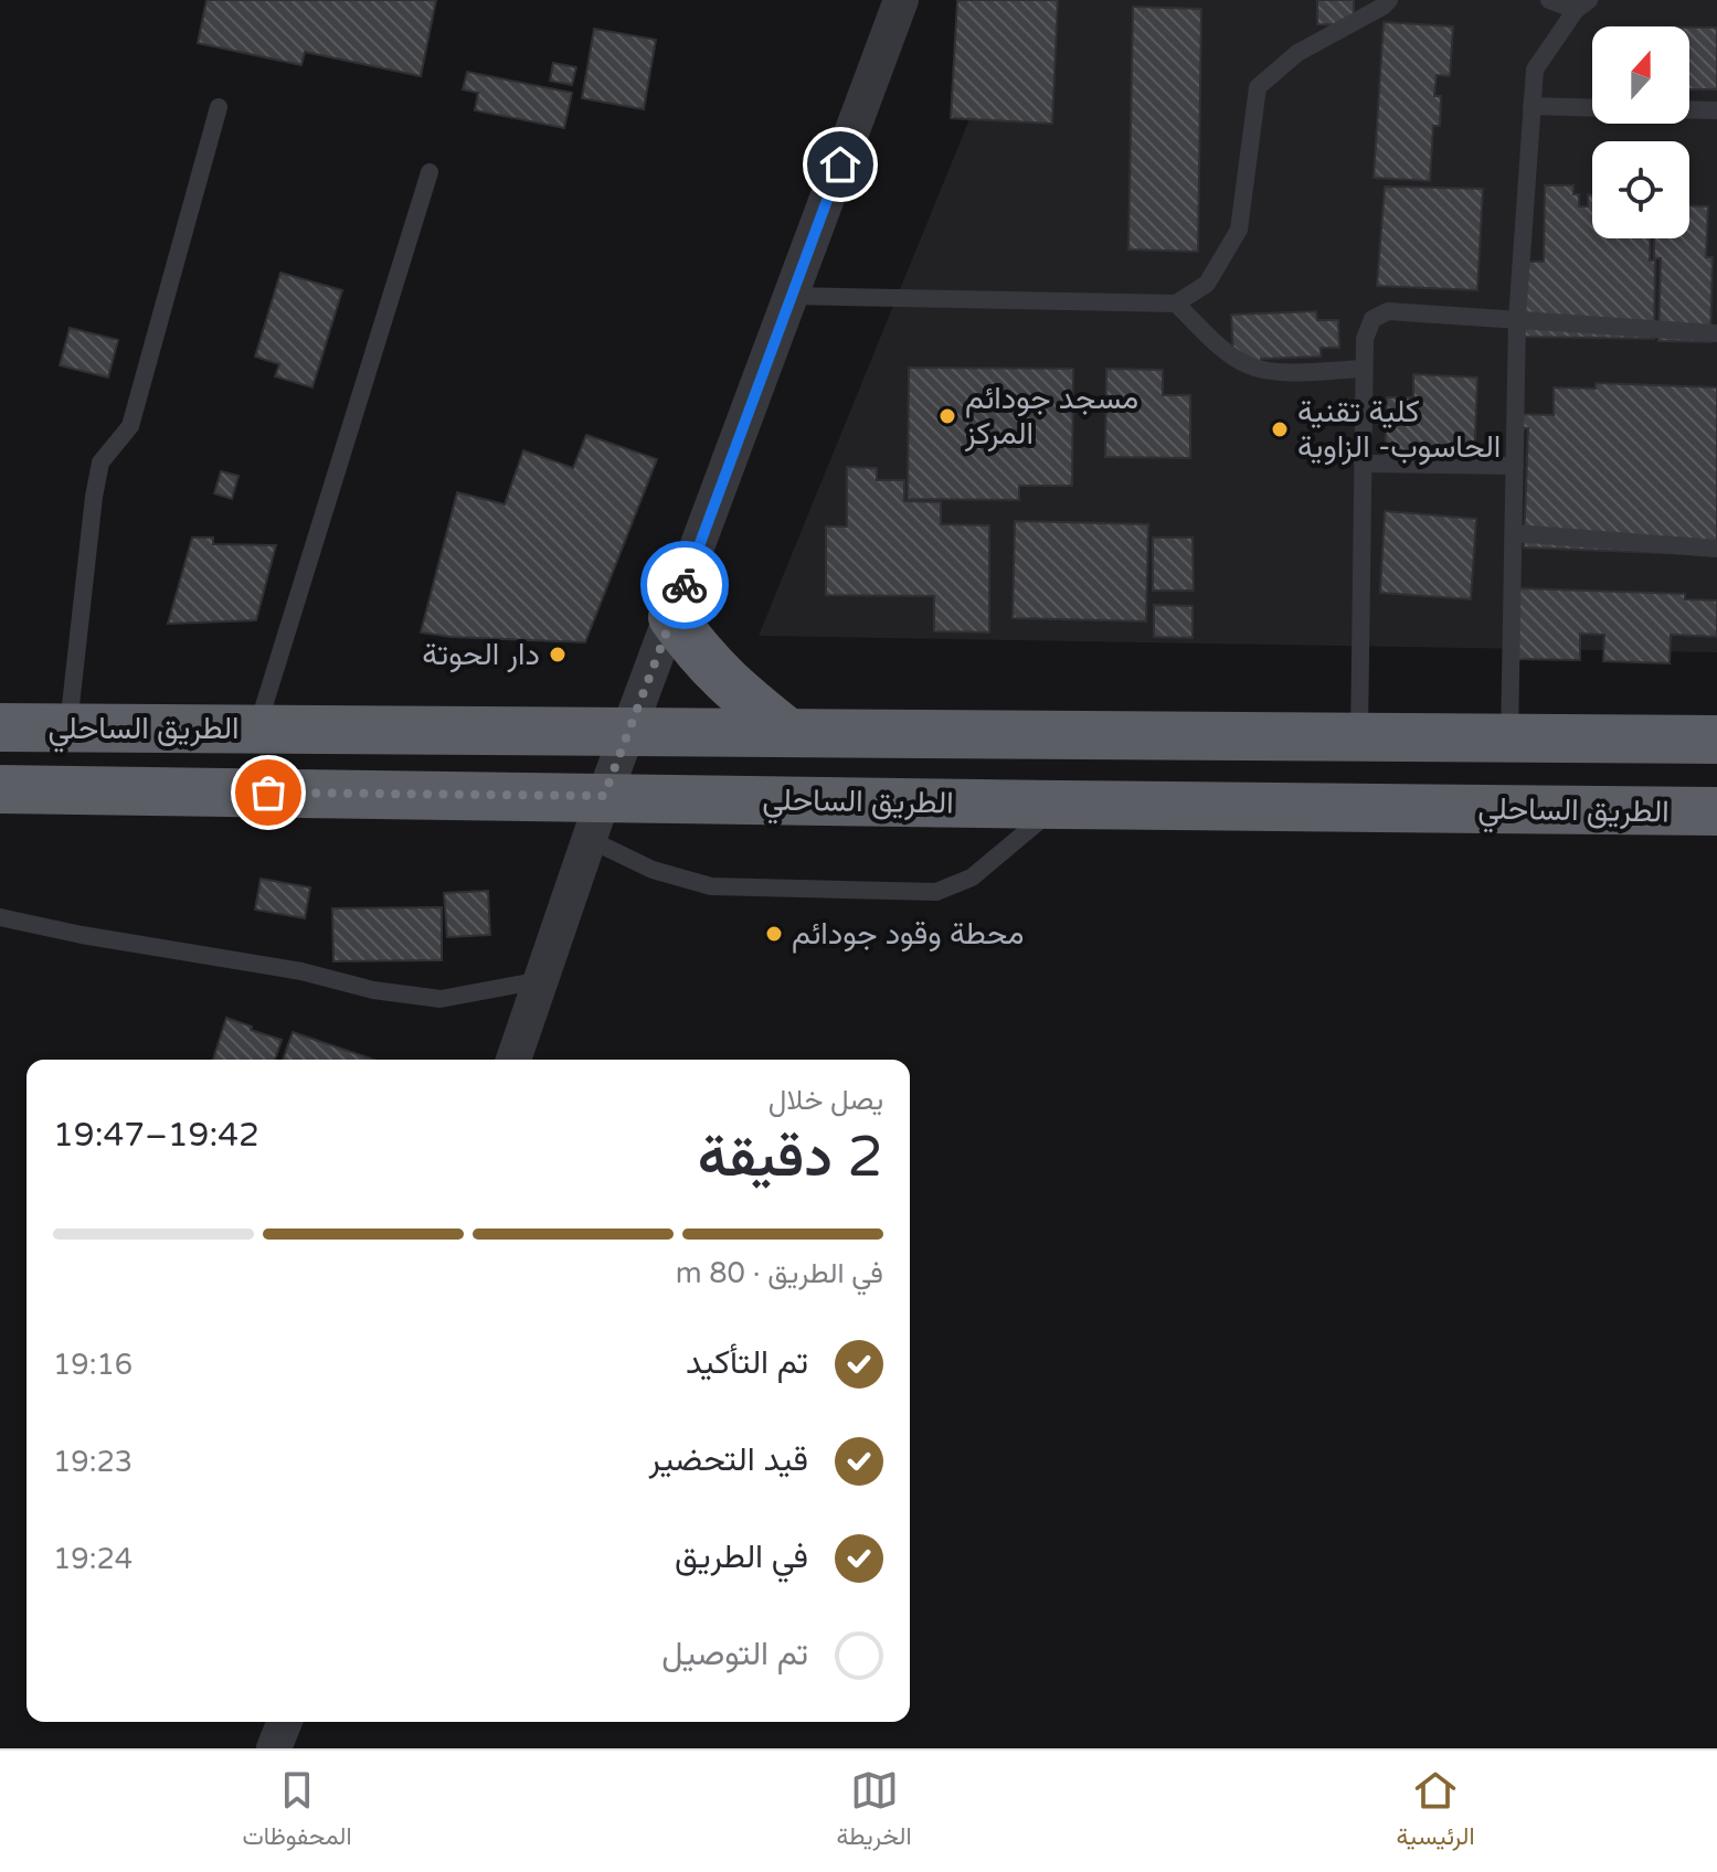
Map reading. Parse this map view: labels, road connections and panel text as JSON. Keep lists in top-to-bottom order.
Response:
{
  "streets": {
    "highway": ["الطريق الساحلي"]
  },
  "places": [
    "مسجد جودائم المركز",
    "كلية تقنية الحاسوب- الزاوية",
    "دار الحوتة",
    "محطة وقود جودائم"
  ],
  "north": "top",
  "page": {
    "heading": ["2 دقيقة", "يصل خلال", "19:42–19:47"],
    "bar": "في الطريق · 80 m",
    "list": [
      ["تم التأكيد", "19:16"],
      ["قيد التحضير", "19:23"],
      ["في الطريق", "19:24"],
      "تم التوصيل"
    ],
    "tabs": ["الرئيسية", "الخريطة", "المحفوظات"]
  }
}
